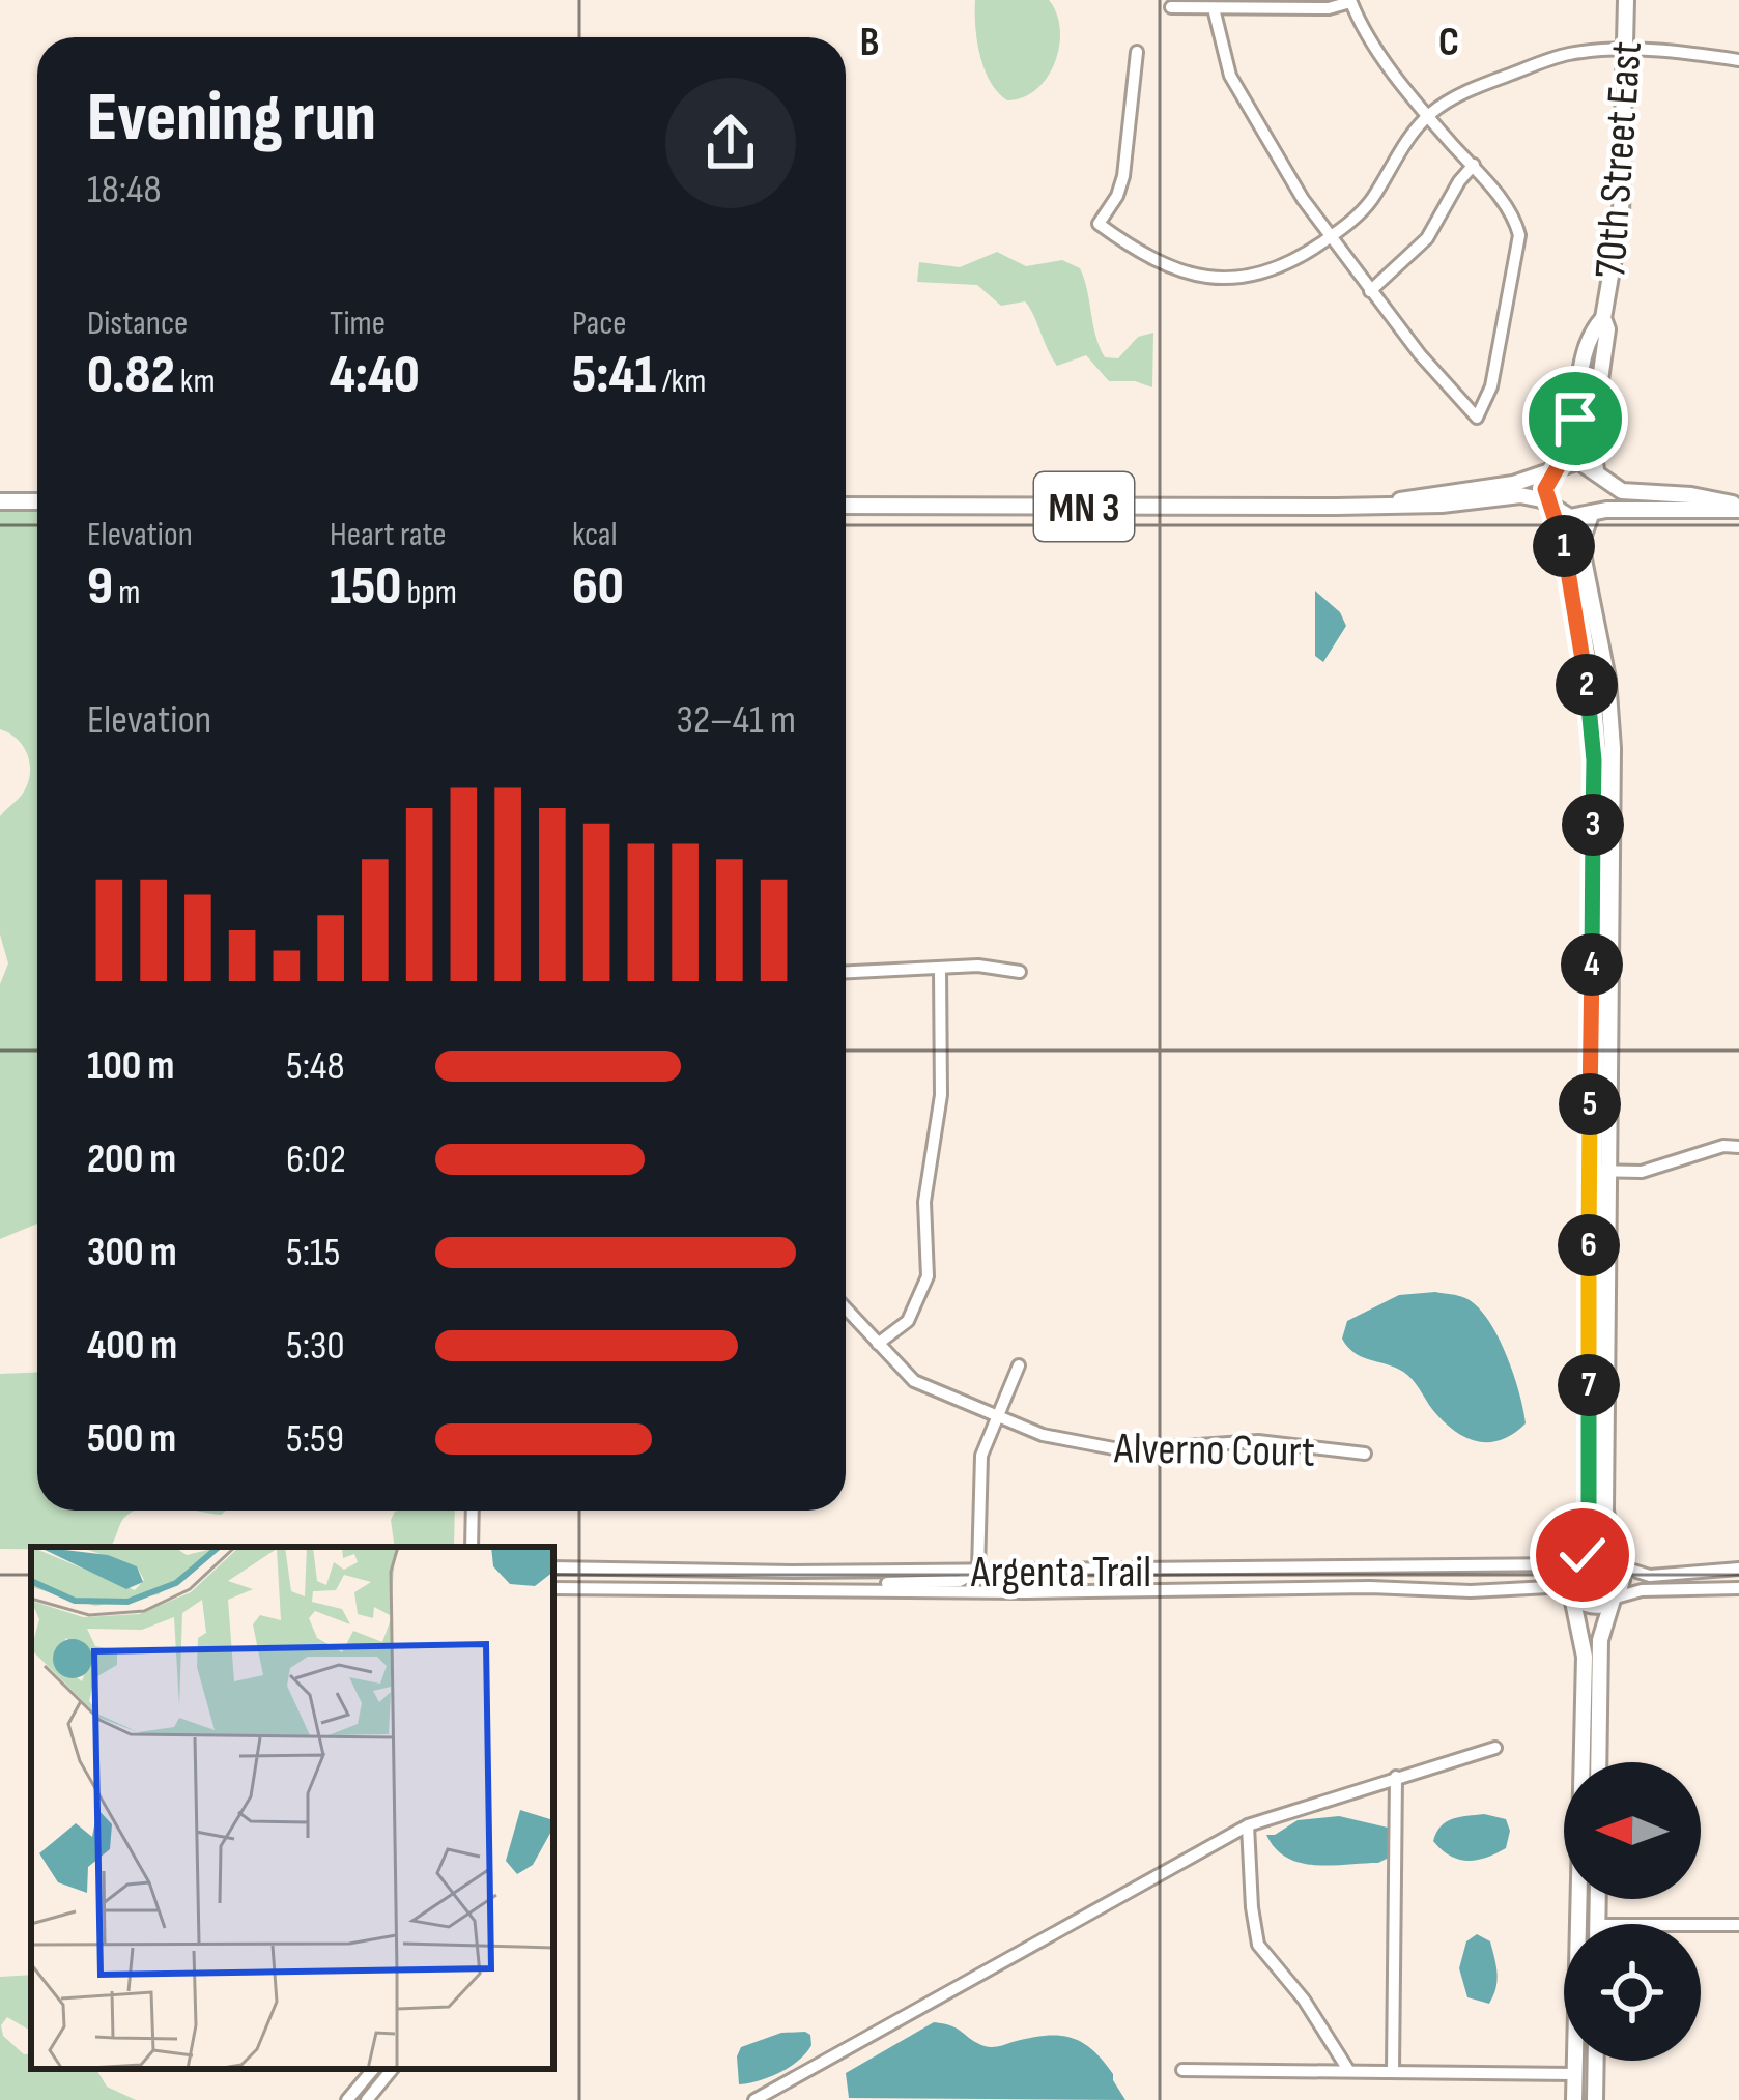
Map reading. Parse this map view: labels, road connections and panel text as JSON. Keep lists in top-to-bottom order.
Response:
{
  "streets": {
    "main road": ["70th Street East", "MN 3"],
    "street": ["Alverno Court", "Argenta Trail"]
  },
  "crossings": [
    ["70th Street East", "MN 3"]
  ],
  "north": "left",
  "page": {
    "heading": ["Evening run", "18:48"],
    "stats": [
      ["Distance", "0.82 km"],
      ["Time", "4:40"],
      ["Pace", "5:41 /km"],
      ["Elevation", "9 m"],
      ["Heart rate", "150 bpm"],
      ["kcal", "60"]
    ],
    "pins": [
      "1",
      "2",
      "3",
      "4",
      "5",
      "6",
      "7"
    ],
    "chart": ["Elevation", "32–41 m"],
    "list": [
      {
        "name": "100 m",
        "note": "5:48"
      },
      {
        "name": "200 m",
        "note": "6:02"
      },
      {
        "name": "300 m",
        "note": "5:15"
      },
      {
        "name": "400 m",
        "note": "5:30"
      },
      {
        "name": "500 m",
        "note": "5:59"
      }
    ]
  },
  "grid": {
    "columns": ["B", "C"]
  }
}
